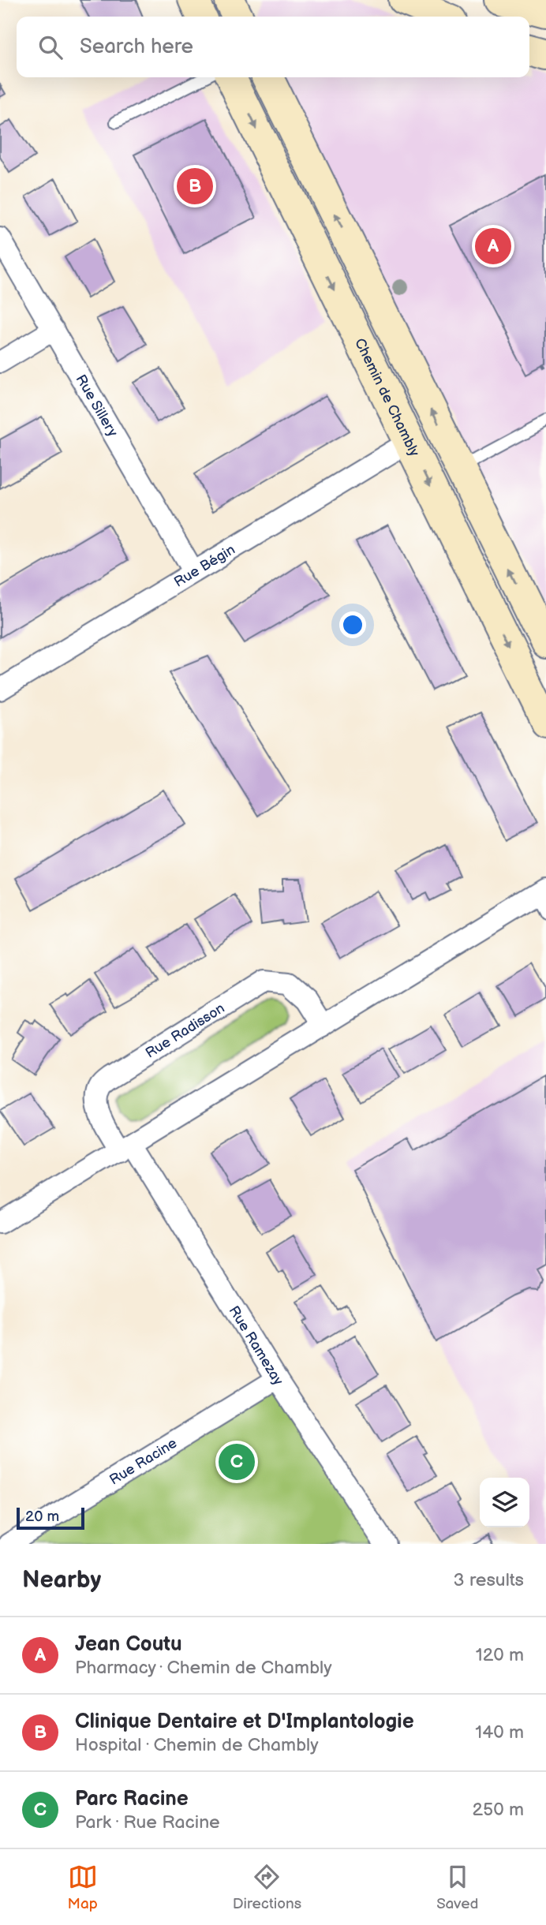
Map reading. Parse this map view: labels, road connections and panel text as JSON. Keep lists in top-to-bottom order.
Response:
{
  "streets": {
    "main road": ["Chemin de Chambly"],
    "street": [
      "Rue Sillery",
      "Rue Bégin",
      "Rue Radisson",
      "Rue Ramezay",
      "Rue Racine"
    ]
  },
  "crossings": [
    ["Chemin de Chambly", "Rue Bégin"],
    ["Rue Sillery", "Rue Bégin"],
    ["Rue Radisson", "Rue Ramezay"],
    ["Rue Ramezay", "Rue Racine"]
  ],
  "scale_bar": "20 m",
  "page": {
    "search": "Search here",
    "pins": ["B", "A", "C"],
    "scale": "20 m",
    "heading": ["Nearby", "3 results"],
    "list": [
      {
        "mark": "A",
        "name": "Jean Coutu",
        "note": "Pharmacy · Chemin de Chambly",
        "value": "120 m"
      },
      {
        "mark": "B",
        "name": "Clinique Dentaire et D'Implantologie",
        "note": "Hospital · Chemin de Chambly",
        "value": "140 m"
      },
      {
        "mark": "C",
        "name": "Parc Racine",
        "note": "Park · Rue Racine",
        "value": "250 m"
      }
    ],
    "nav": ["Map", "Directions", "Saved"]
  }
}
